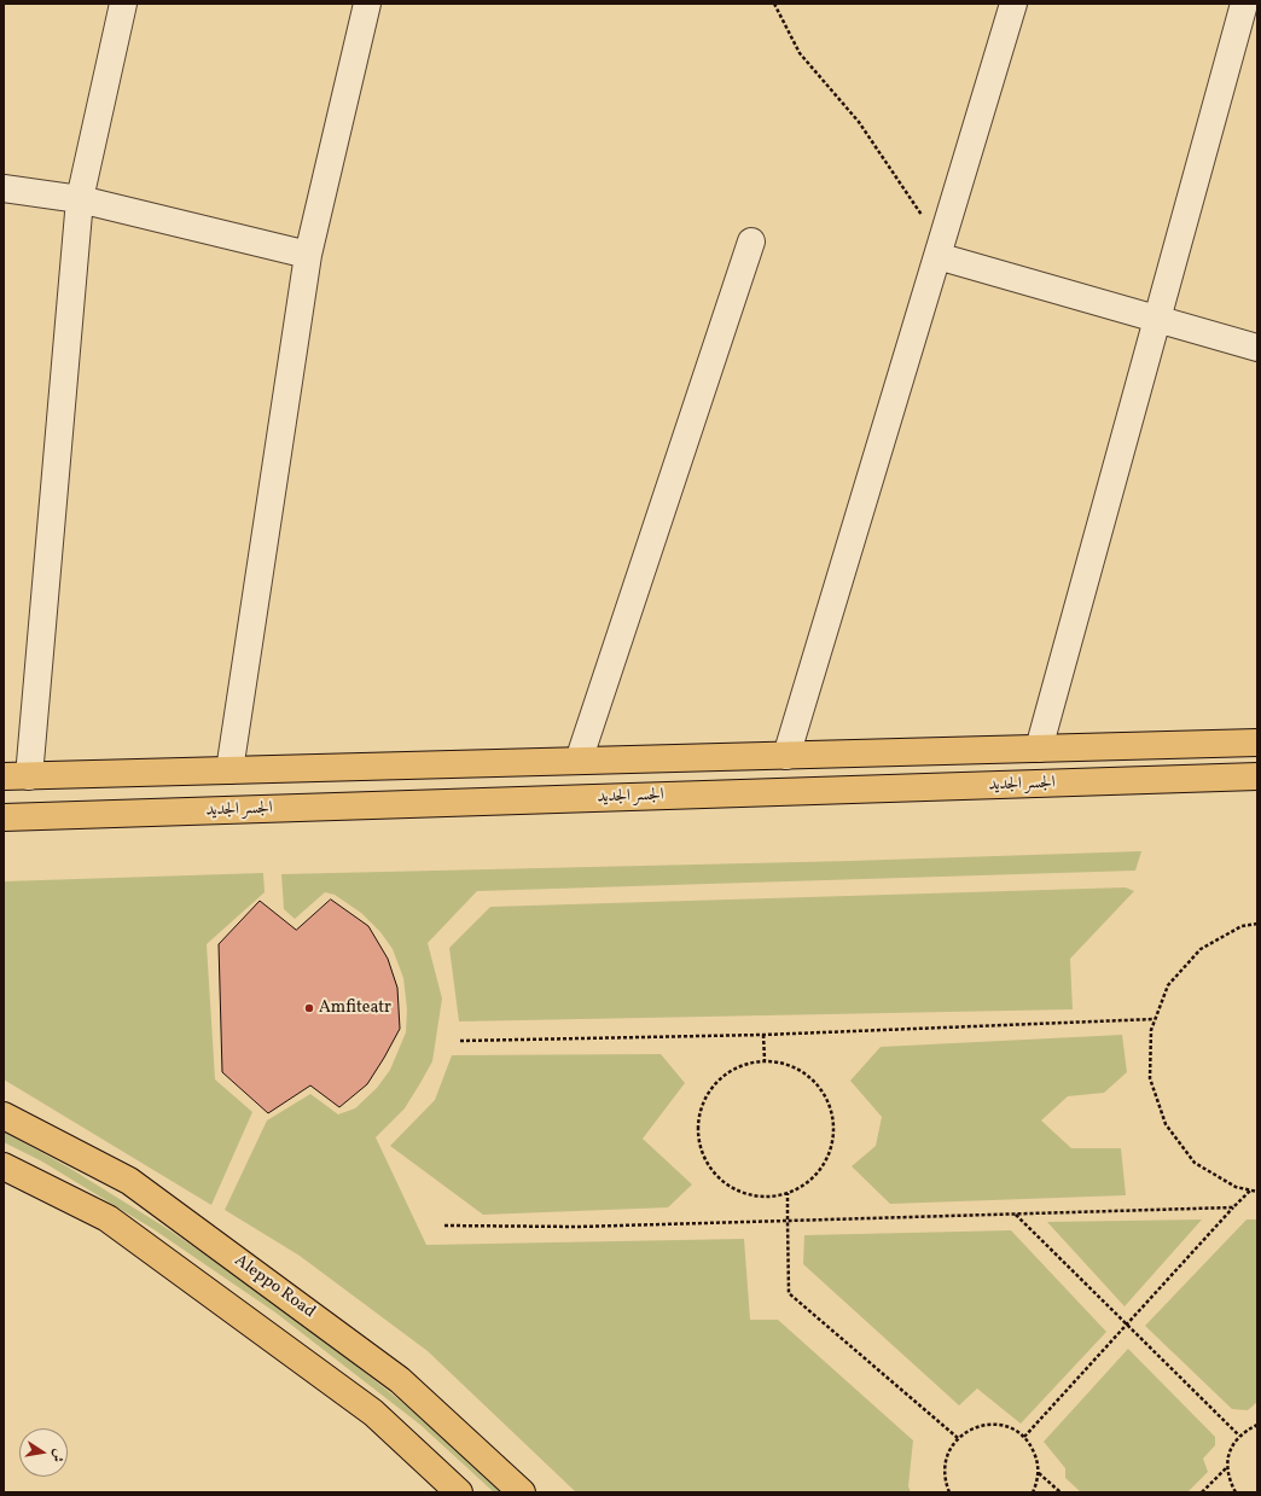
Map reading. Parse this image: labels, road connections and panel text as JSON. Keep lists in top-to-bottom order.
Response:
{
  "streets": {
    "main road": ["الجسر الجديد", "Aleppo Road"]
  },
  "places": ["Amfiteatr"],
  "north": "right"
}
